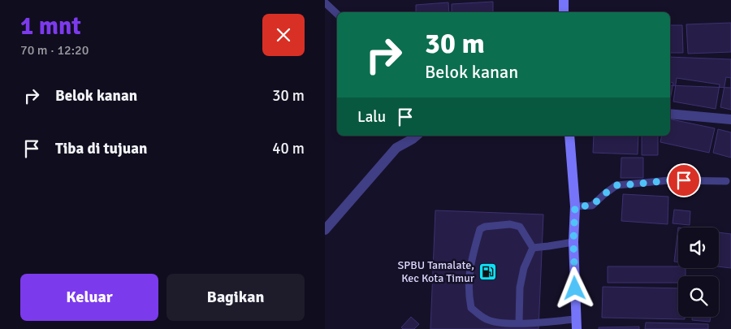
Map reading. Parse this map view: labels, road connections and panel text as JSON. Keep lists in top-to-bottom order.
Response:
{
  "places": {
    "fuel station": ["SPBU Tamalate, Kec Kota Timur"]
  },
  "page": {
    "heading": ["1 mnt", "70 m · 12:20"],
    "turn": ["30 m", "Belok kanan"],
    "list": [
      {
        "name": "Belok kanan",
        "value": "30 m"
      },
      {
        "name": "Tiba di tujuan",
        "value": "40 m"
      }
    ],
    "then": "Lalu",
    "buttons": ["Keluar", "Bagikan"]
  }
}
